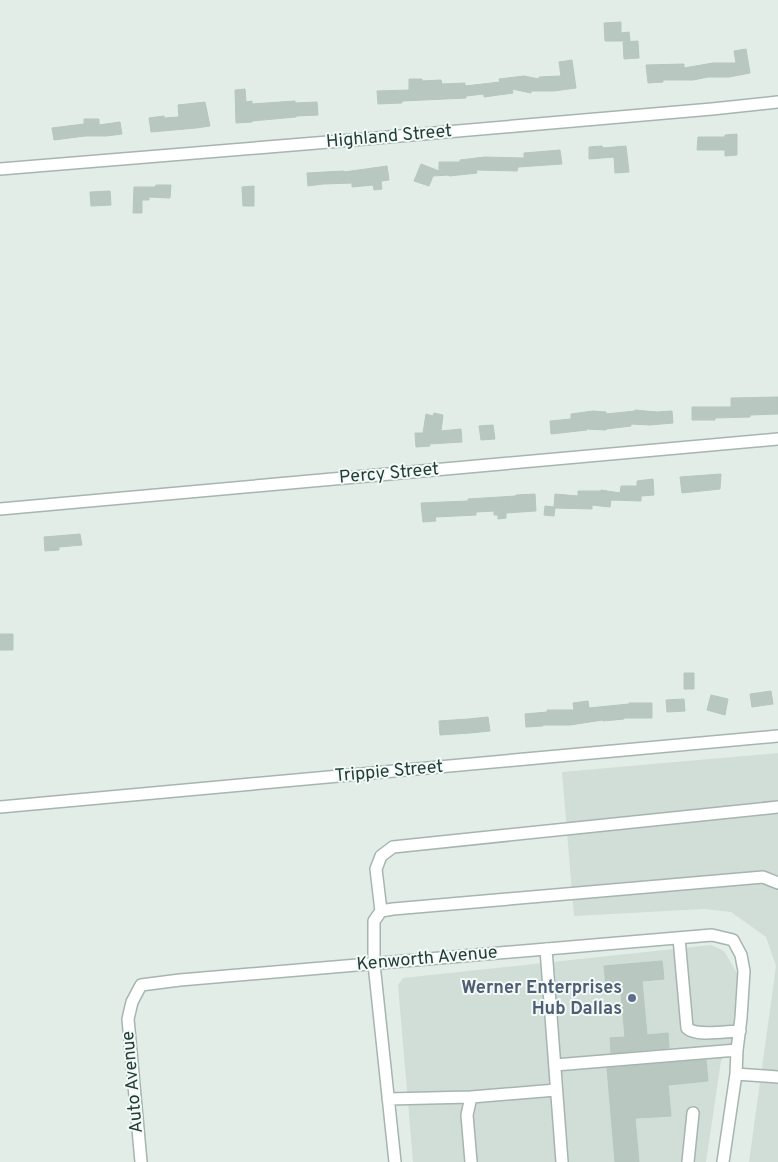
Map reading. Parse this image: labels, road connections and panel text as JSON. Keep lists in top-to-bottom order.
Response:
{
  "streets": {
    "street": [
      "Highland Street",
      "Percy Street",
      "Trippie Street",
      "Kenworth Avenue",
      "Auto Avenue"
    ]
  },
  "crossings": [
    ["Kenworth Avenue", "Auto Avenue"]
  ],
  "places": ["Werner Enterprises Hub Dallas"]
}
